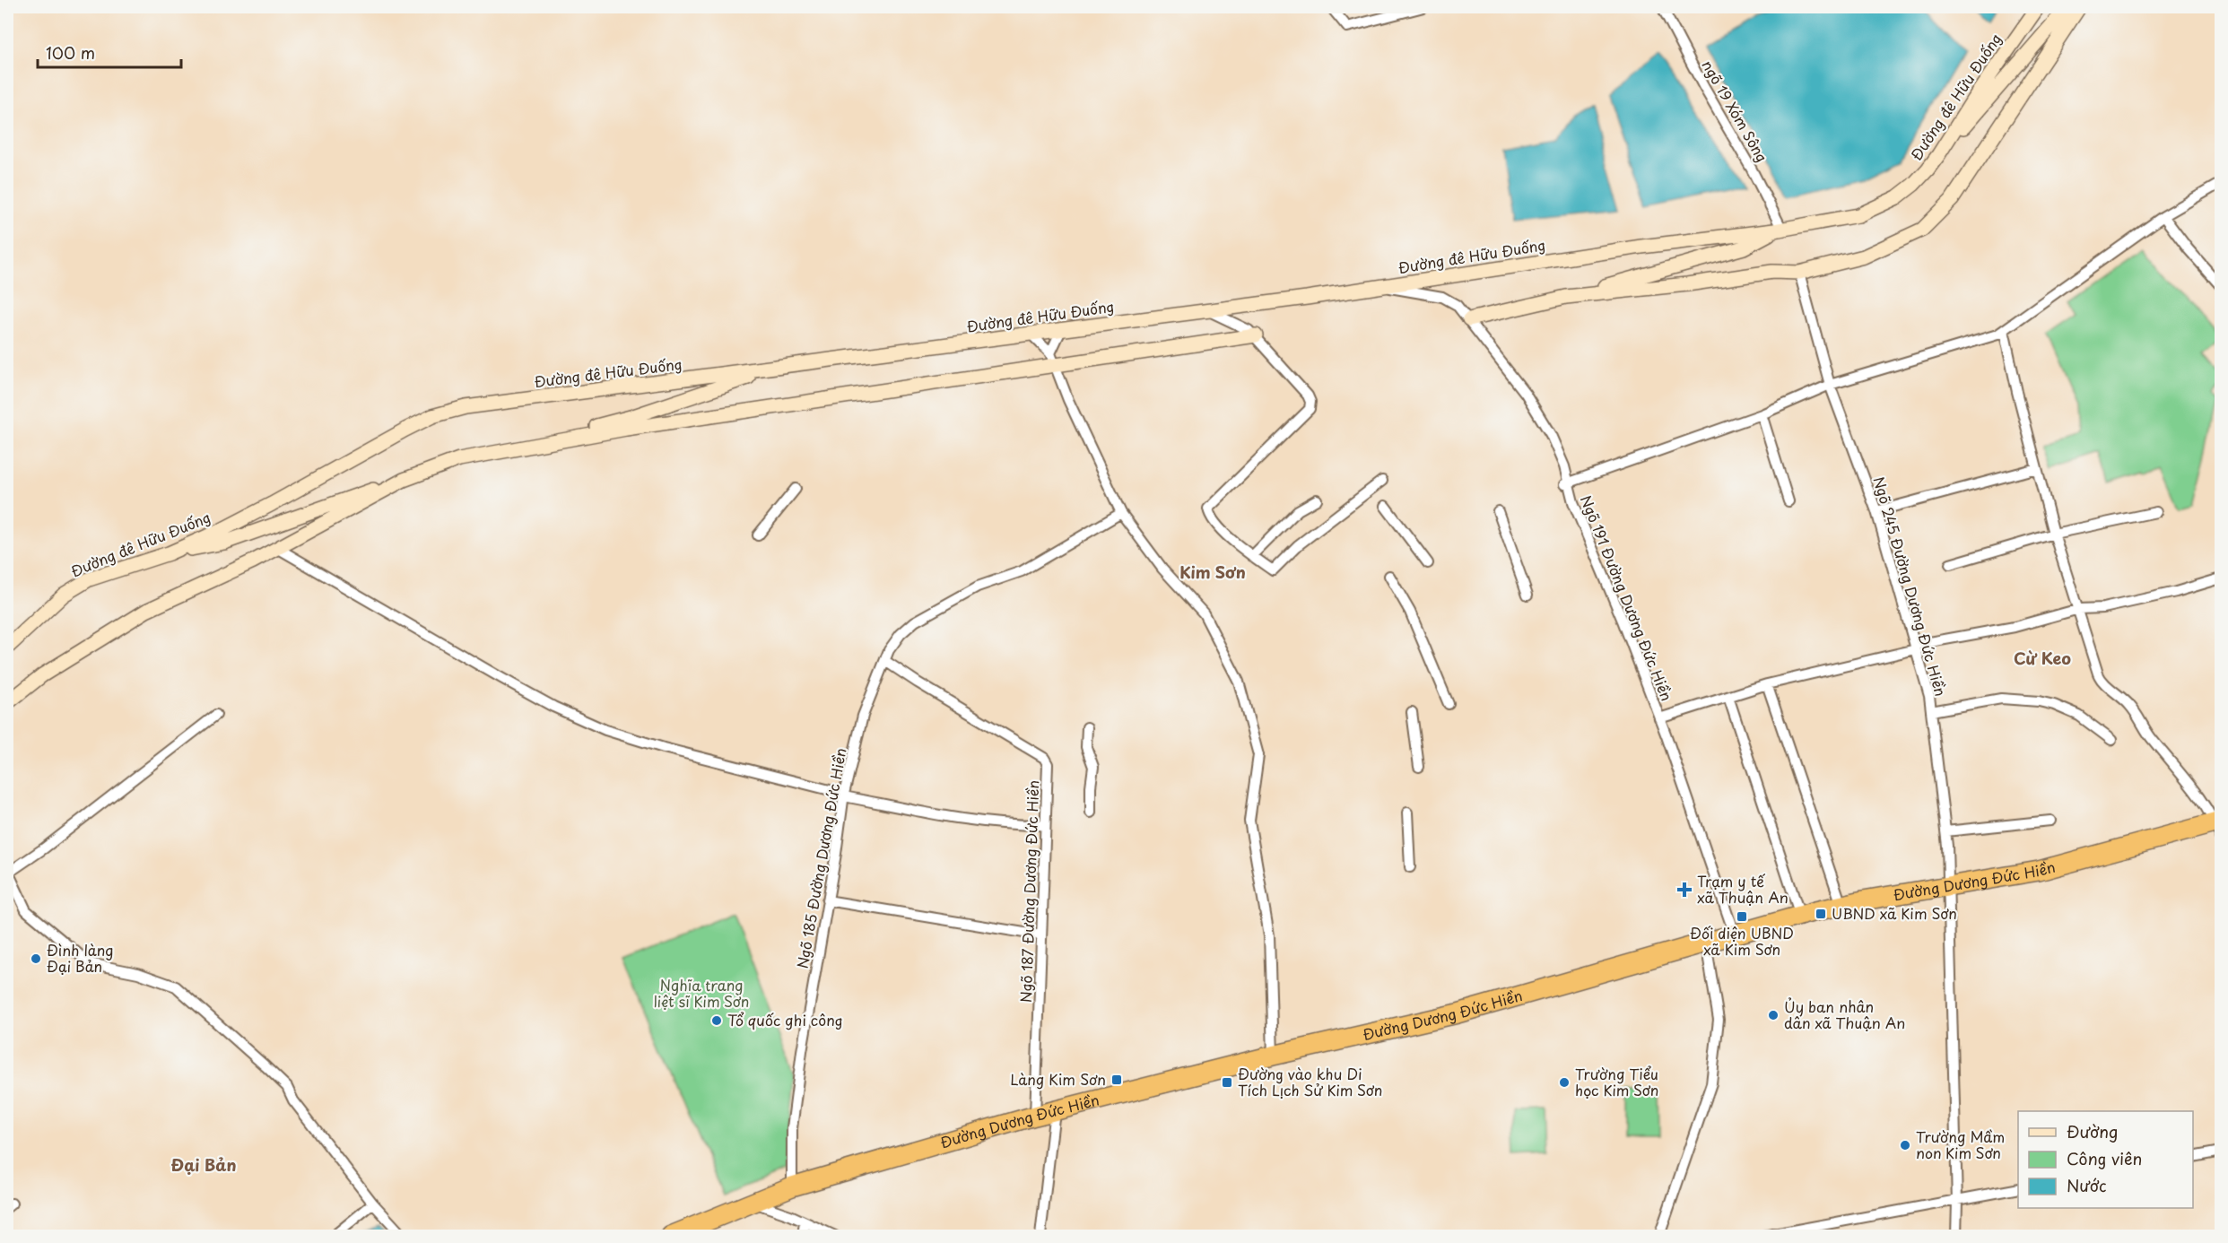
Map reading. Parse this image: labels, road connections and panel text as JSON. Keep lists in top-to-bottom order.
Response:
{
  "streets": {
    "highway": ["Đường Dương Đức Hiền"],
    "main road": ["Đường đê Hữu Đuống"],
    "street": [
      "ngõ 19 Xóm Sông",
      "Ngõ 245 Đường Dương Đức Hiền",
      "Ngõ 191 Đường Dương Đức Hiền",
      "Ngõ 185 Đường Dương Đức Hiền",
      "Ngõ 187 Đường Dương Đức Hiền"
    ]
  },
  "crossings": [
    ["Đường đê Hữu Đuống", "ngõ 19 Xóm Sông"],
    ["Đường đê Hữu Đuống", "Ngõ 191 Đường Dương Đức Hiền"],
    ["Ngõ 245 Đường Dương Đức Hiền", "Đường Dương Đức Hiền"],
    ["Ngõ 191 Đường Dương Đức Hiền", "Đường Dương Đức Hiền"],
    ["Ngõ 185 Đường Dương Đức Hiền", "Đường Dương Đức Hiền"],
    ["Ngõ 185 Đường Dương Đức Hiền", "Ngõ 187 Đường Dương Đức Hiền"],
    ["Đường Dương Đức Hiền", "Ngõ 187 Đường Dương Đức Hiền"]
  ],
  "districts": ["Kim Sơn", "Cừ Keo", "Đại Bản"],
  "parks": ["Nghĩa trang liệt sĩ Kim Sơn"],
  "places": {
    "health": ["Trạm y tế xã Thuận An"],
    "transit": [
      "UBND xã Kim Sơn",
      "Đối diện UBND xã Kim Sơn",
      "Làng Kim Sơn",
      "Đường vào khu Di Tích Lịch Sử Kim Sơn"
    ],
    "other": [
      "Đình làng Đại Bản",
      "Ủy ban nhân dân xã Thuận An",
      "Tổ quốc ghi công",
      "Trường Tiểu học Kim Sơn",
      "Trường Mầm non Kim Sơn"
    ]
  },
  "legend": ["Đường", "Công viên", "Nước"],
  "scale_bar": "100 m"
}
